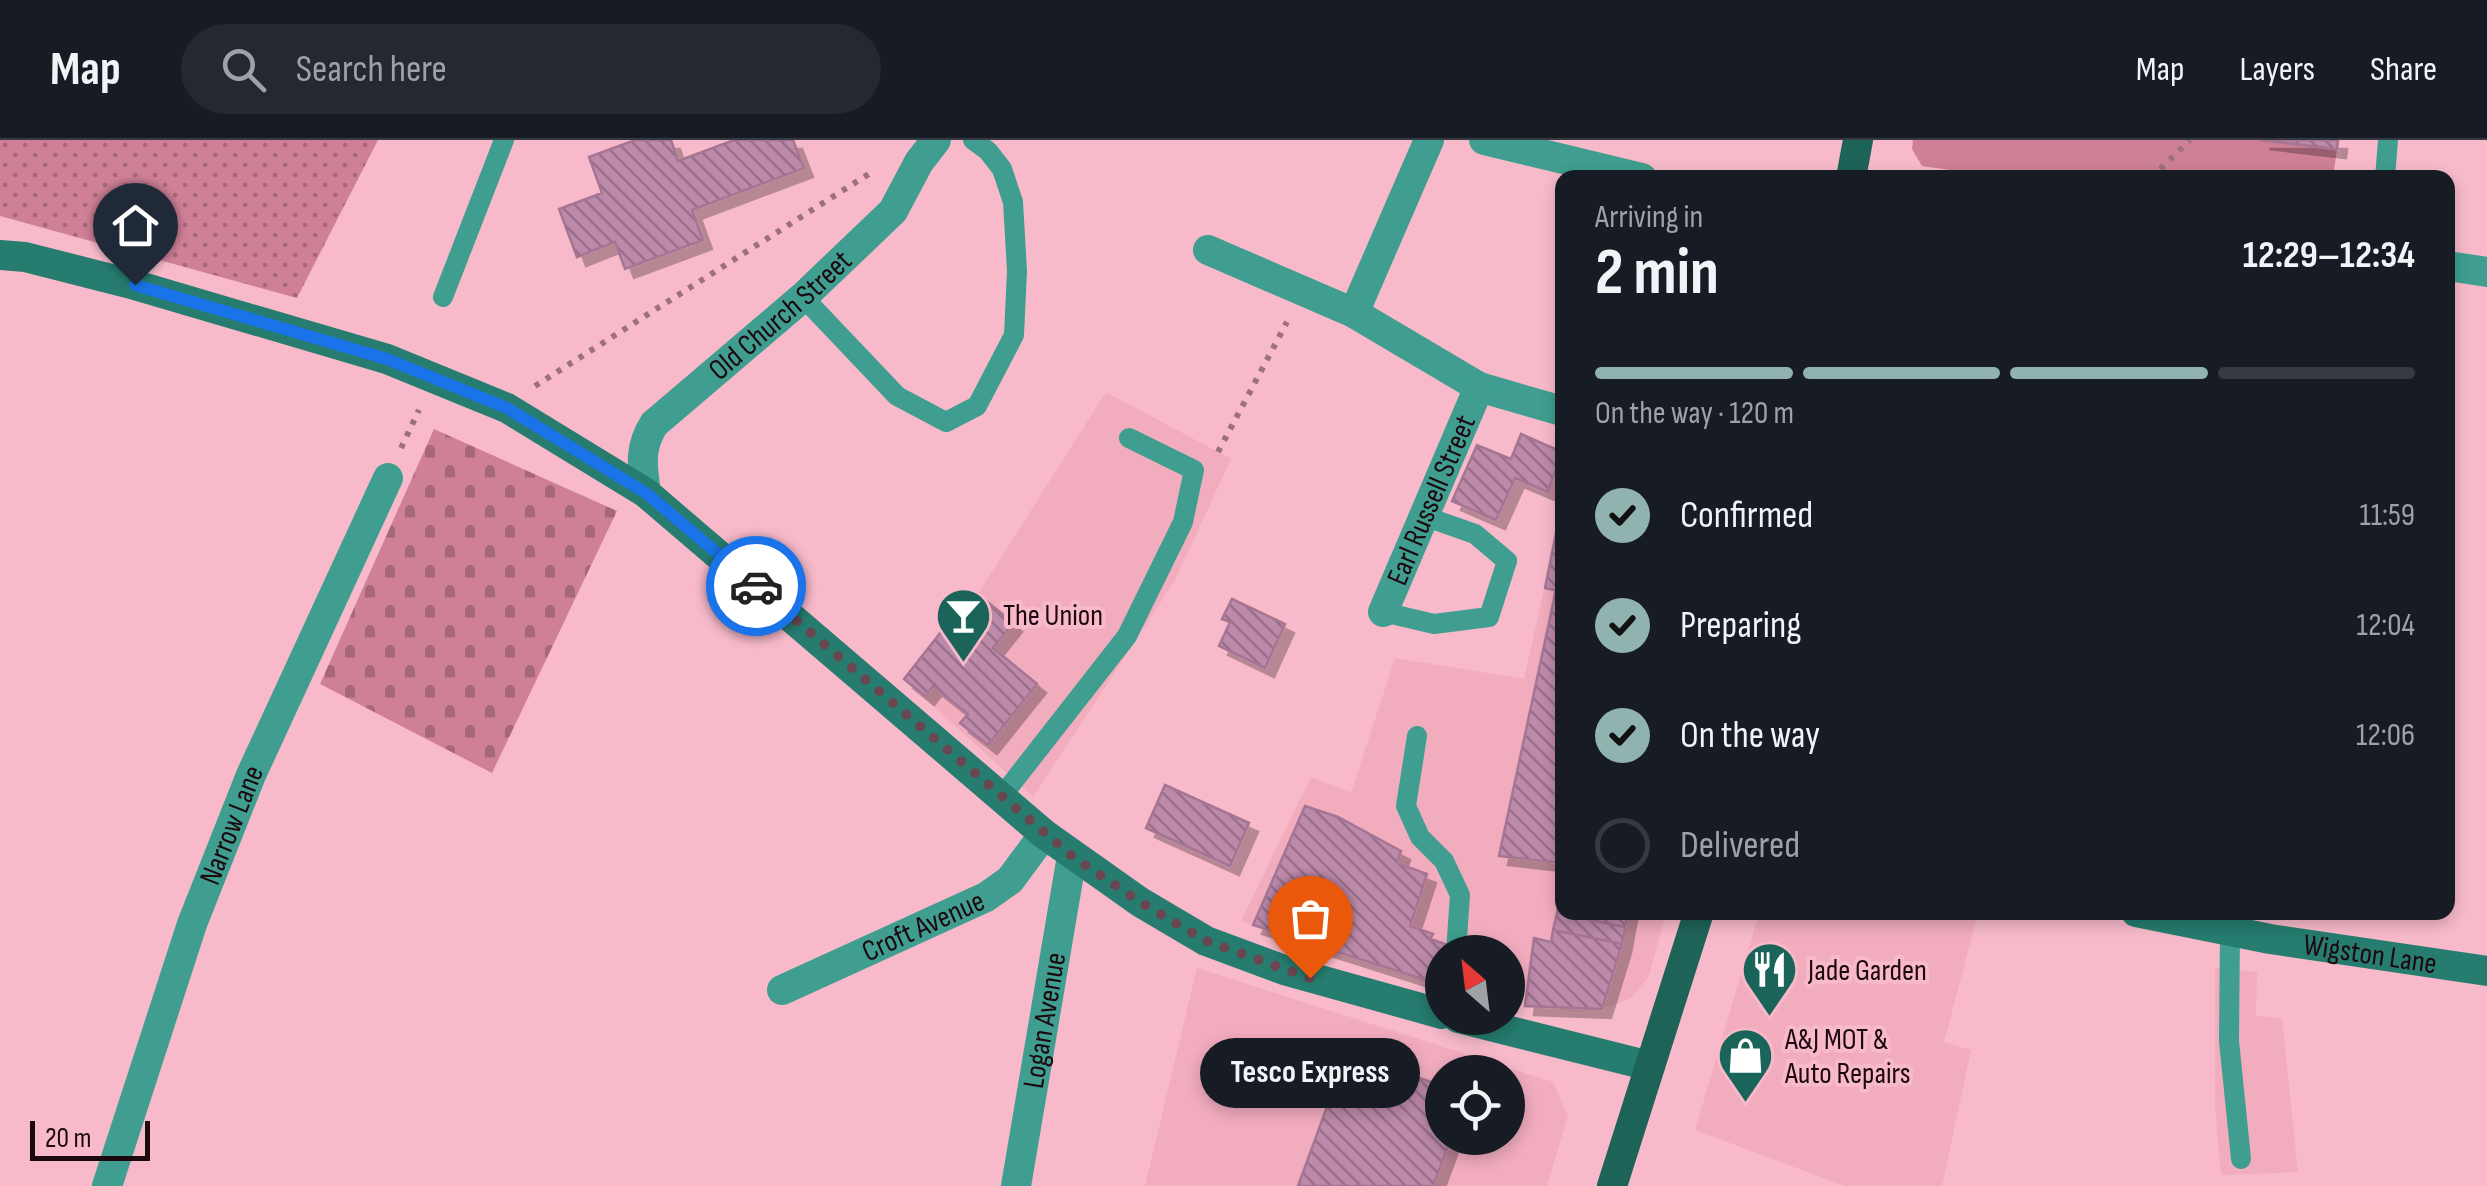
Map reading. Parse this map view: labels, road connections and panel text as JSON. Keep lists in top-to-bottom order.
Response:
{
  "streets": {
    "street": [
      "Old Church Street",
      "Earl Russell Street",
      "Narrow Lane",
      "Croft Avenue",
      "Wigston Lane",
      "Logan Avenue"
    ]
  },
  "places": {
    "bar": ["The Union"],
    "other": ["Tesco Express"],
    "restaurant": ["Jade Garden"],
    "shop": ["A&J MOT & Auto Repairs"]
  },
  "scale_bar": "20 m",
  "north": "top left",
  "page": {
    "header": "Map",
    "search": "Search here",
    "nav": ["Map", "Layers", "Share"],
    "heading": ["2 min", "Arriving in", "12:29–12:34"],
    "bar": "On the way · 120 m",
    "list": [
      ["Confirmed", "11:59"],
      ["Preparing", "12:04"],
      ["On the way", "12:06"],
      "Delivered"
    ],
    "bubble": "Tesco Express",
    "scale": "20 m"
  }
}
